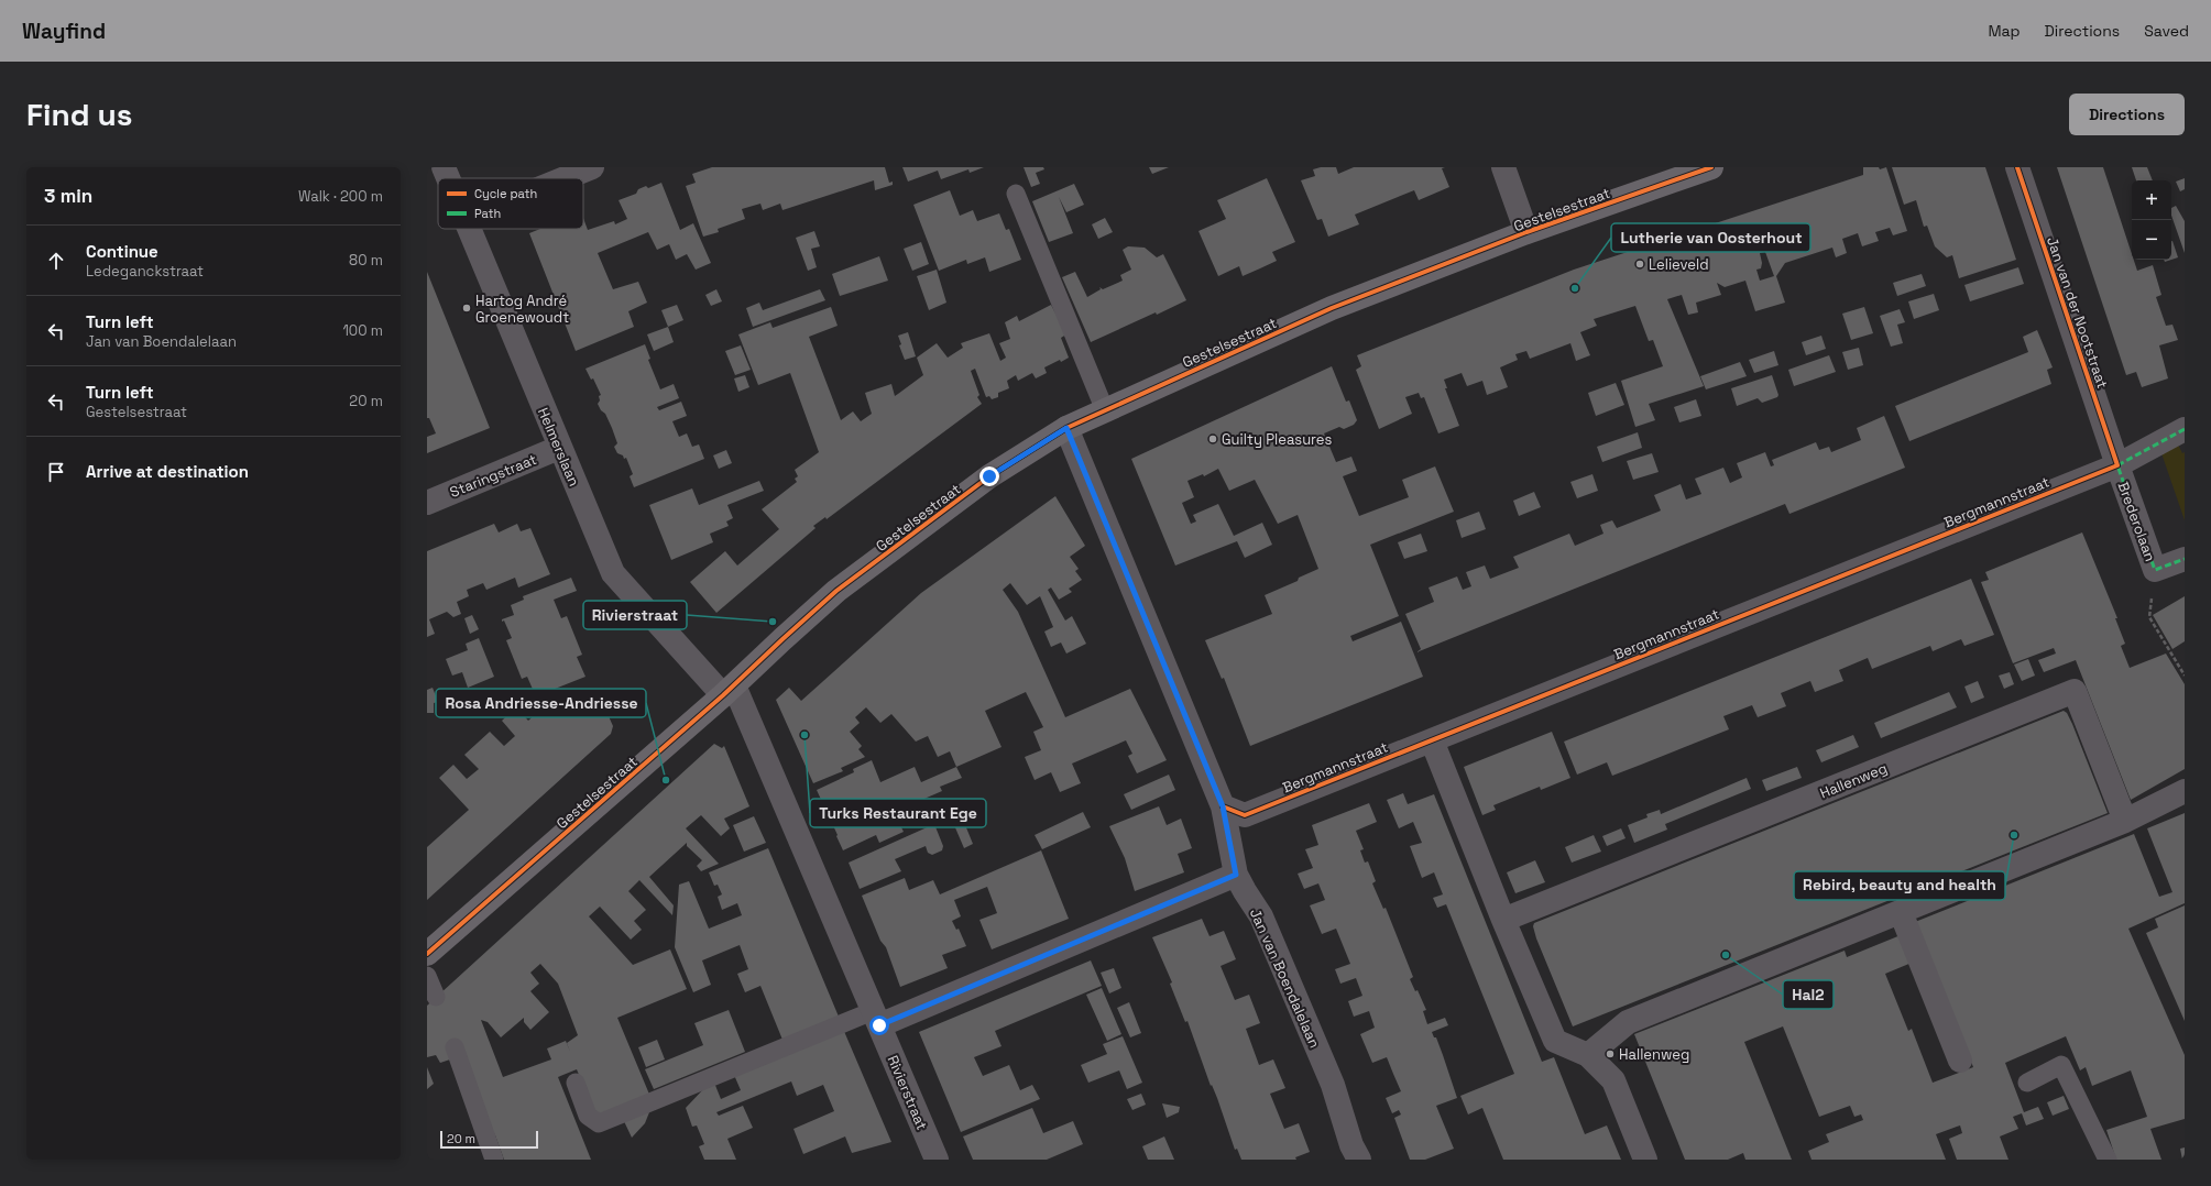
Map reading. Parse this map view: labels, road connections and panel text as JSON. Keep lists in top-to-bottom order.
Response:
{
  "streets": {
    "street": [
      "Gestelsestraat",
      "Jan van der Nootstraat",
      "Helmerslaan",
      "Staringstraat",
      "Bergmannstraat",
      "Brederolaan",
      "Hallenweg",
      "Jan van Boendalelaan",
      "Rivierstraat"
    ]
  },
  "crossings": [
    ["Gestelsestraat", "Helmerslaan"],
    ["Gestelsestraat", "Jan van Boendalelaan"],
    ["Gestelsestraat", "Rivierstraat"],
    ["Jan van der Nootstraat", "Bergmannstraat"],
    ["Jan van der Nootstraat", "Brederolaan"],
    ["Helmerslaan", "Staringstraat"],
    ["Helmerslaan", "Rivierstraat"],
    ["Bergmannstraat", "Brederolaan"],
    ["Bergmannstraat", "Jan van Boendalelaan"]
  ],
  "places": [
    "Lelieveld",
    "Lutherie van Oosterhout",
    "Hartog André Groenewoudt",
    "Guilty Pleasures",
    "Rivierstraat",
    "Turks Restaurant Ege",
    "Rosa Andriesse-Andriesse",
    "Rebird, beauty and health",
    "Hal2",
    "Hallenweg"
  ],
  "legend": ["Cycle path", "Path"],
  "scale_bar": "20 m",
  "page": {
    "header": "Wayfind",
    "nav": ["Map", "Directions", "Saved"],
    "buttons": "Directions",
    "title": "Find us",
    "heading": ["3 min", "Walk · 200 m"],
    "map_buttons": ["+", "−"],
    "list": [
      ["Continue", "Ledeganckstraat", "80 m"],
      ["Turn left", "Jan van Boendalelaan", "100 m"],
      ["Turn left", "Gestelsestraat", "20 m"],
      "Arrive at destination"
    ],
    "scale": "20 m"
  }
}
